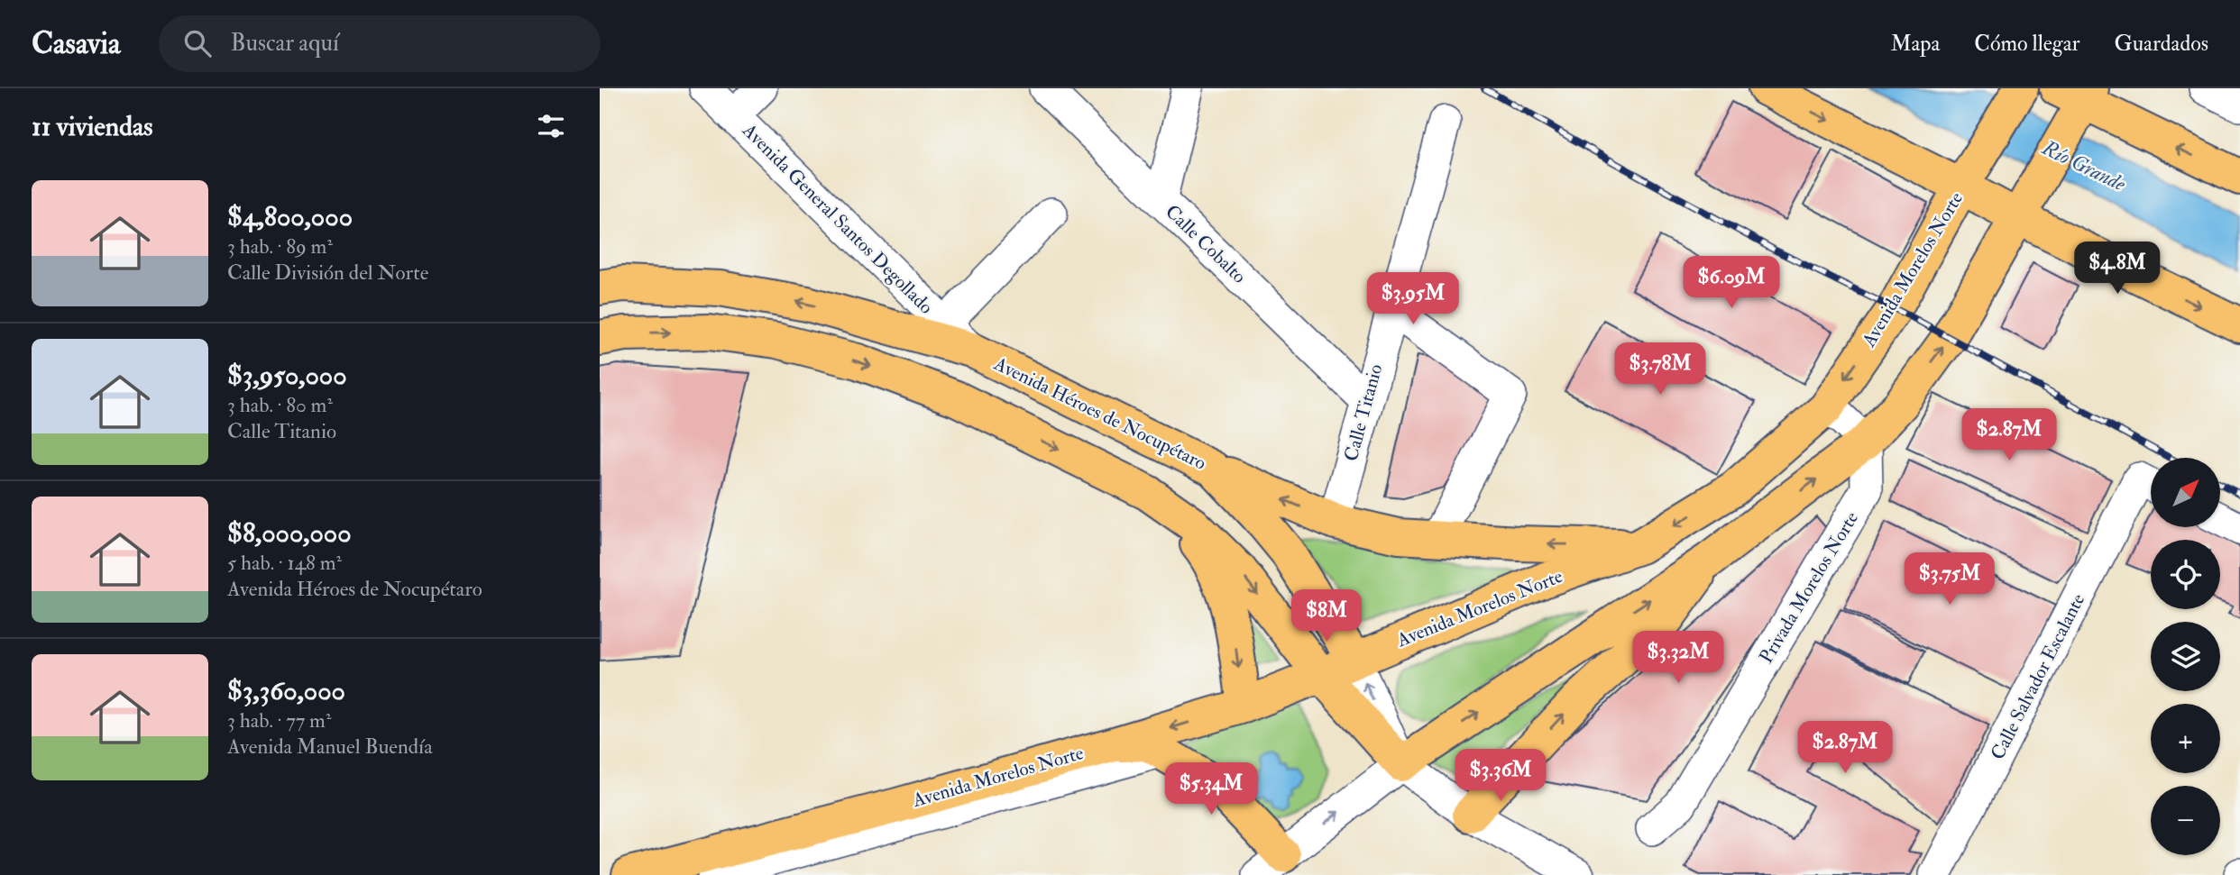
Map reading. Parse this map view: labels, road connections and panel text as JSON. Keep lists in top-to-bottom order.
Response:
{
  "streets": {
    "main road": ["Avenida Morelos Norte", "Avenida Héroes de Nocupétaro"],
    "street": [
      "Avenida General Santos Degollado",
      "Calle Cobalto",
      "Calle Titanio",
      "Privada Morelos Norte",
      "Calle Salvador Escalante"
    ]
  },
  "crossings": [
    ["Avenida General Santos Degollado", "Avenida Héroes de Nocupétaro"],
    ["Calle Cobalto", "Calle Titanio"],
    ["Avenida Morelos Norte", "Avenida Héroes de Nocupétaro"]
  ],
  "water": ["Río Grande"],
  "north": "top right",
  "page": {
    "header": "Casavia",
    "search": "Buscar aquí",
    "nav": ["Mapa", "Cómo llegar", "Guardados"],
    "heading": "11 viviendas",
    "list": [
      {
        "name": "$4,800,000",
        "note": "3 hab. · 89 m² · Calle División del Norte"
      },
      {
        "name": "$3,950,000",
        "note": "3 hab. · 80 m² · Calle Titanio"
      },
      {
        "name": "$8,000,000",
        "note": "5 hab. · 148 m² · Avenida Héroes de Nocupétaro"
      },
      {
        "name": "$3,360,000",
        "note": "3 hab. · 77 m² · Avenida Manuel Buendía"
      }
    ],
    "price": [
      "$4.8M",
      "$6.09M",
      "$3.95M",
      "$3.78M",
      "$2.87M",
      "$3.75M",
      "$8M",
      "$3.32M",
      "$2.87M",
      "$3.36M",
      "$5.34M"
    ],
    "map_buttons": ["+", "−"]
  }
}
